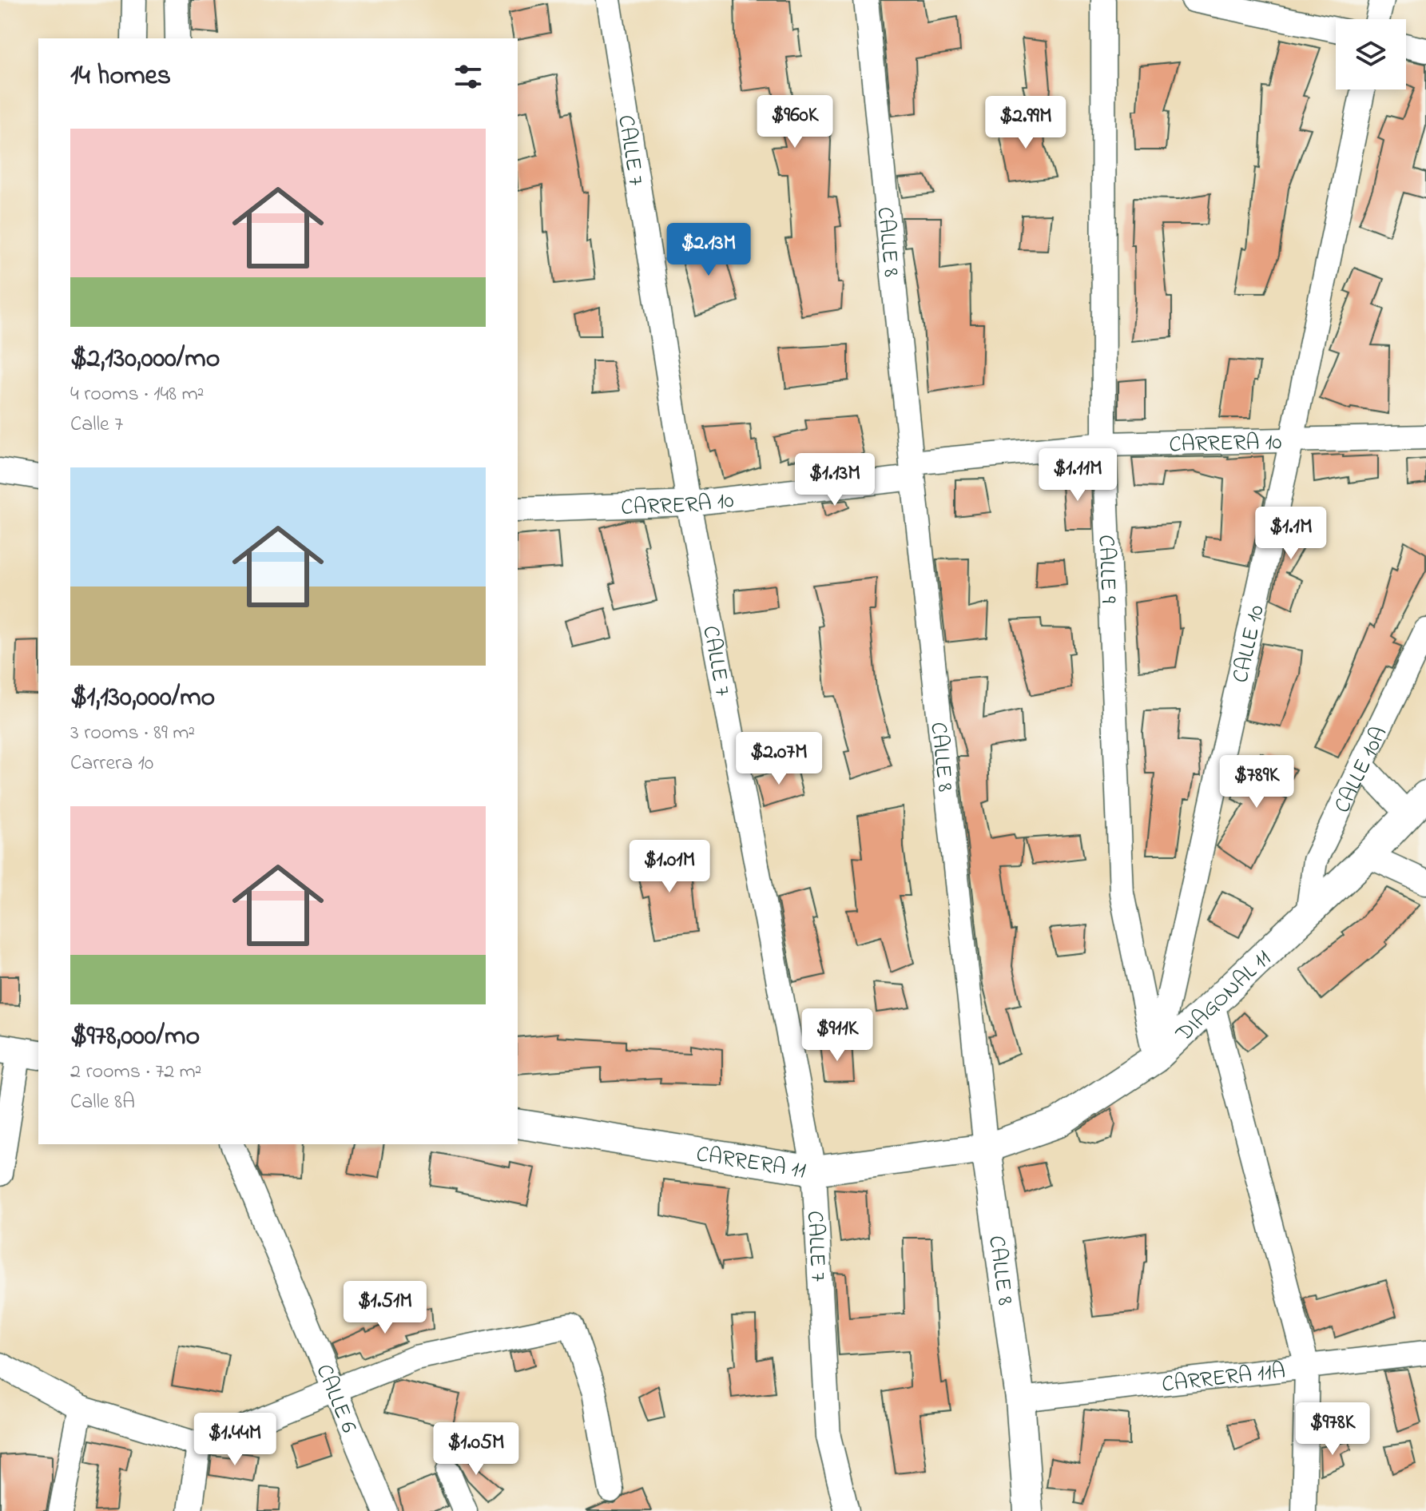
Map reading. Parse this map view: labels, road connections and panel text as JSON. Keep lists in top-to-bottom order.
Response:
{
  "streets": {
    "street": [
      "CALLE 7",
      "CALLE 8",
      "CARRERA 10",
      "CALLE 9",
      "CALLE 10",
      "CALLE 10A",
      "DIAGONAL 11",
      "CARRERA 11",
      "CARRERA 11A",
      "CALLE 6"
    ]
  },
  "crossings": [
    ["CALLE 7", "CARRERA 10"],
    ["CALLE 7", "CARRERA 11"],
    ["CALLE 8", "CARRERA 10"],
    ["CALLE 8", "DIAGONAL 11"],
    ["CALLE 8", "CARRERA 11"],
    ["CALLE 8", "CARRERA 11A"],
    ["CARRERA 10", "CALLE 9"],
    ["CARRERA 10", "CALLE 10"],
    ["CALLE 9", "CALLE 10"],
    ["CALLE 9", "DIAGONAL 11"],
    ["CALLE 10", "DIAGONAL 11"],
    ["CALLE 10A", "DIAGONAL 11"],
    ["DIAGONAL 11", "CARRERA 11"]
  ],
  "page": {
    "heading": "14 homes",
    "price": [
      "$960K",
      "$2.99M",
      "$2.13M",
      "$1.11M",
      "$1.13M",
      "$1.1M",
      "$2.07M",
      "$789K",
      "$1.01M",
      "$911K",
      "$1.51M",
      "$978K",
      "$1.44M",
      "$1.05M"
    ],
    "list": [
      {
        "name": "$2,130,000/mo",
        "note": "4 rooms · 148 m² · Calle 7"
      },
      {
        "name": "$1,130,000/mo",
        "note": "3 rooms · 89 m² · Carrera 10"
      },
      {
        "name": "$978,000/mo",
        "note": "2 rooms · 72 m² · Calle 8A"
      }
    ]
  }
}
